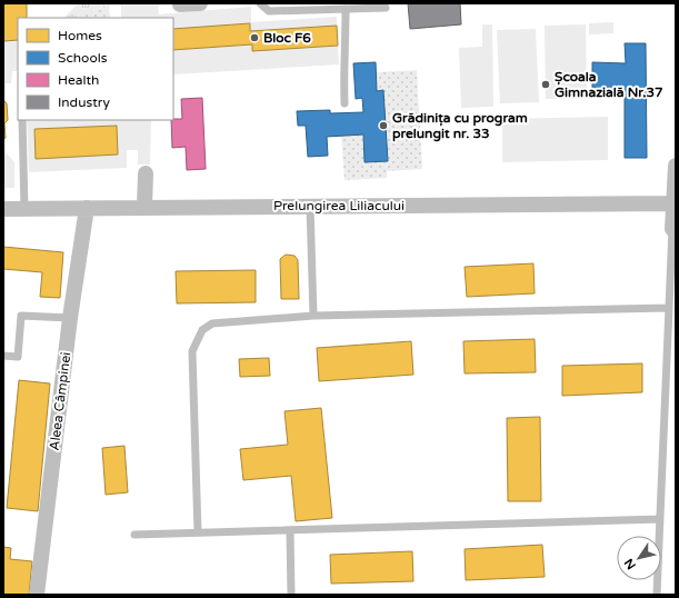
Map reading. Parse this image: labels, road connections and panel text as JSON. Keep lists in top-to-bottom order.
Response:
{
  "streets": {
    "street": ["Prelungirea Liliacului", "Aleea Câmpinei"]
  },
  "crossings": [
    ["Prelungirea Liliacului", "Aleea Câmpinei"]
  ],
  "places": ["Bloc F6", "Școala Gimnazială Nr.37", "Grădinița cu program prelungit nr. 33"],
  "legend": [
    "Homes",
    "Schools",
    "Health",
    "Industry"
  ],
  "north": "bottom left"
}
